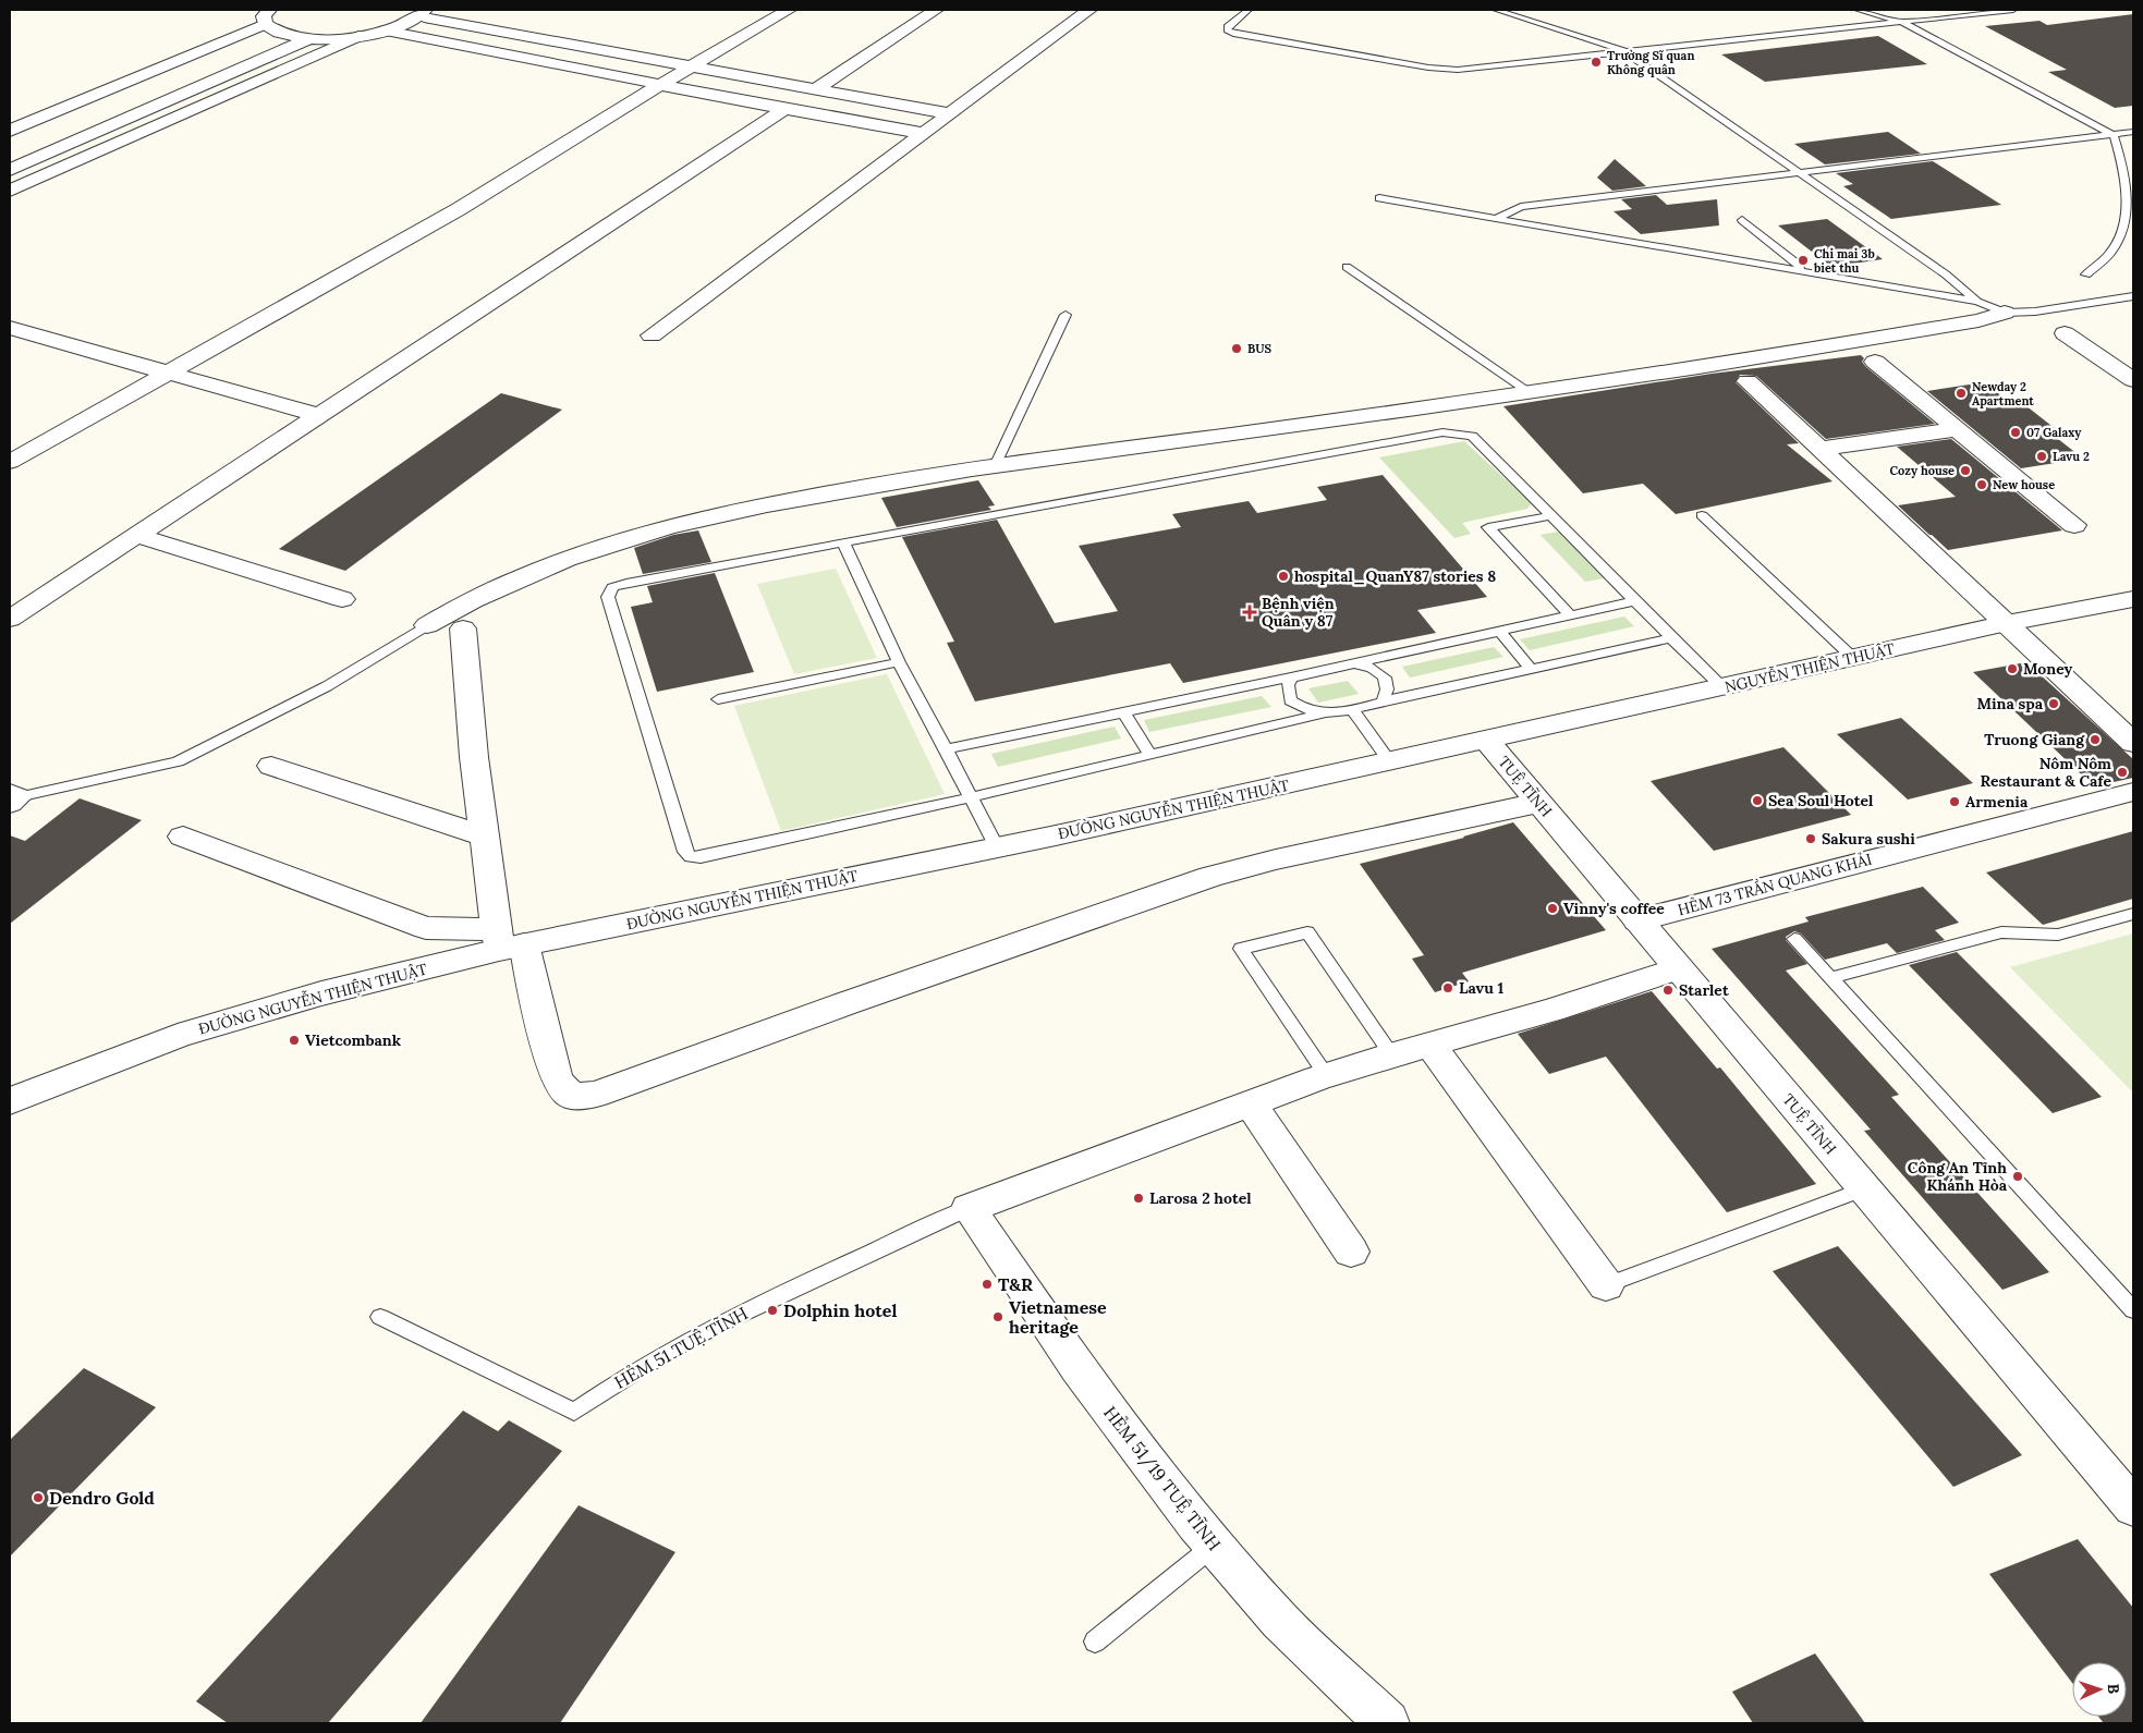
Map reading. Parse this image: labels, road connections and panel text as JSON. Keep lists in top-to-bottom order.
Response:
{
  "streets": {
    "street": [
      "NGUYỄN THIỆN THUẬT",
      "TUỆ TĨNH",
      "ĐƯỜNG NGUYỄN THIỆN THUẬT",
      "HẺM 73 TRẦN QUANG KHẢI",
      "HẺM 51/19 TUỆ TĨNH"
    ],
    "lane": ["HẺM 51 TUỆ TĨNH"]
  },
  "crossings": [
    ["NGUYỄN THIỆN THUẬT", "TUỆ TĨNH"],
    ["NGUYỄN THIỆN THUẬT", "ĐƯỜNG NGUYỄN THIỆN THUẬT"],
    ["TUỆ TĨNH", "ĐƯỜNG NGUYỄN THIỆN THUẬT"],
    ["TUỆ TĨNH", "HẺM 73 TRẦN QUANG KHẢI"],
    ["HẺM 51 TUỆ TĨNH", "HẺM 51/19 TUỆ TĨNH"]
  ],
  "places": {
    "other": [
      "Trường Sĩ quan Không quân",
      "Chi mai 3b biet thu",
      "BUS",
      "Newday 2 Apartment",
      "07 Galaxy",
      "Lavu 2",
      "Cozy house",
      "New house",
      "hospital_QuanY87 stories 8",
      "Money",
      "Mina spa",
      "Truong Giang",
      "Nôm Nôm Restaurant & Cafe",
      "Sea Soul Hotel",
      "Armenia",
      "Sakura sushi",
      "Vinny's coffee",
      "Lavu 1",
      "Starlet",
      "Vietcombank",
      "Công An Tỉnh Khánh Hòa",
      "Larosa 2 hotel",
      "T&R",
      "Dolphin hotel",
      "Vietnamese heritage",
      "Dendro Gold"
    ],
    "health": ["Bệnh viện Quân y 87"]
  },
  "north": "right"
}
